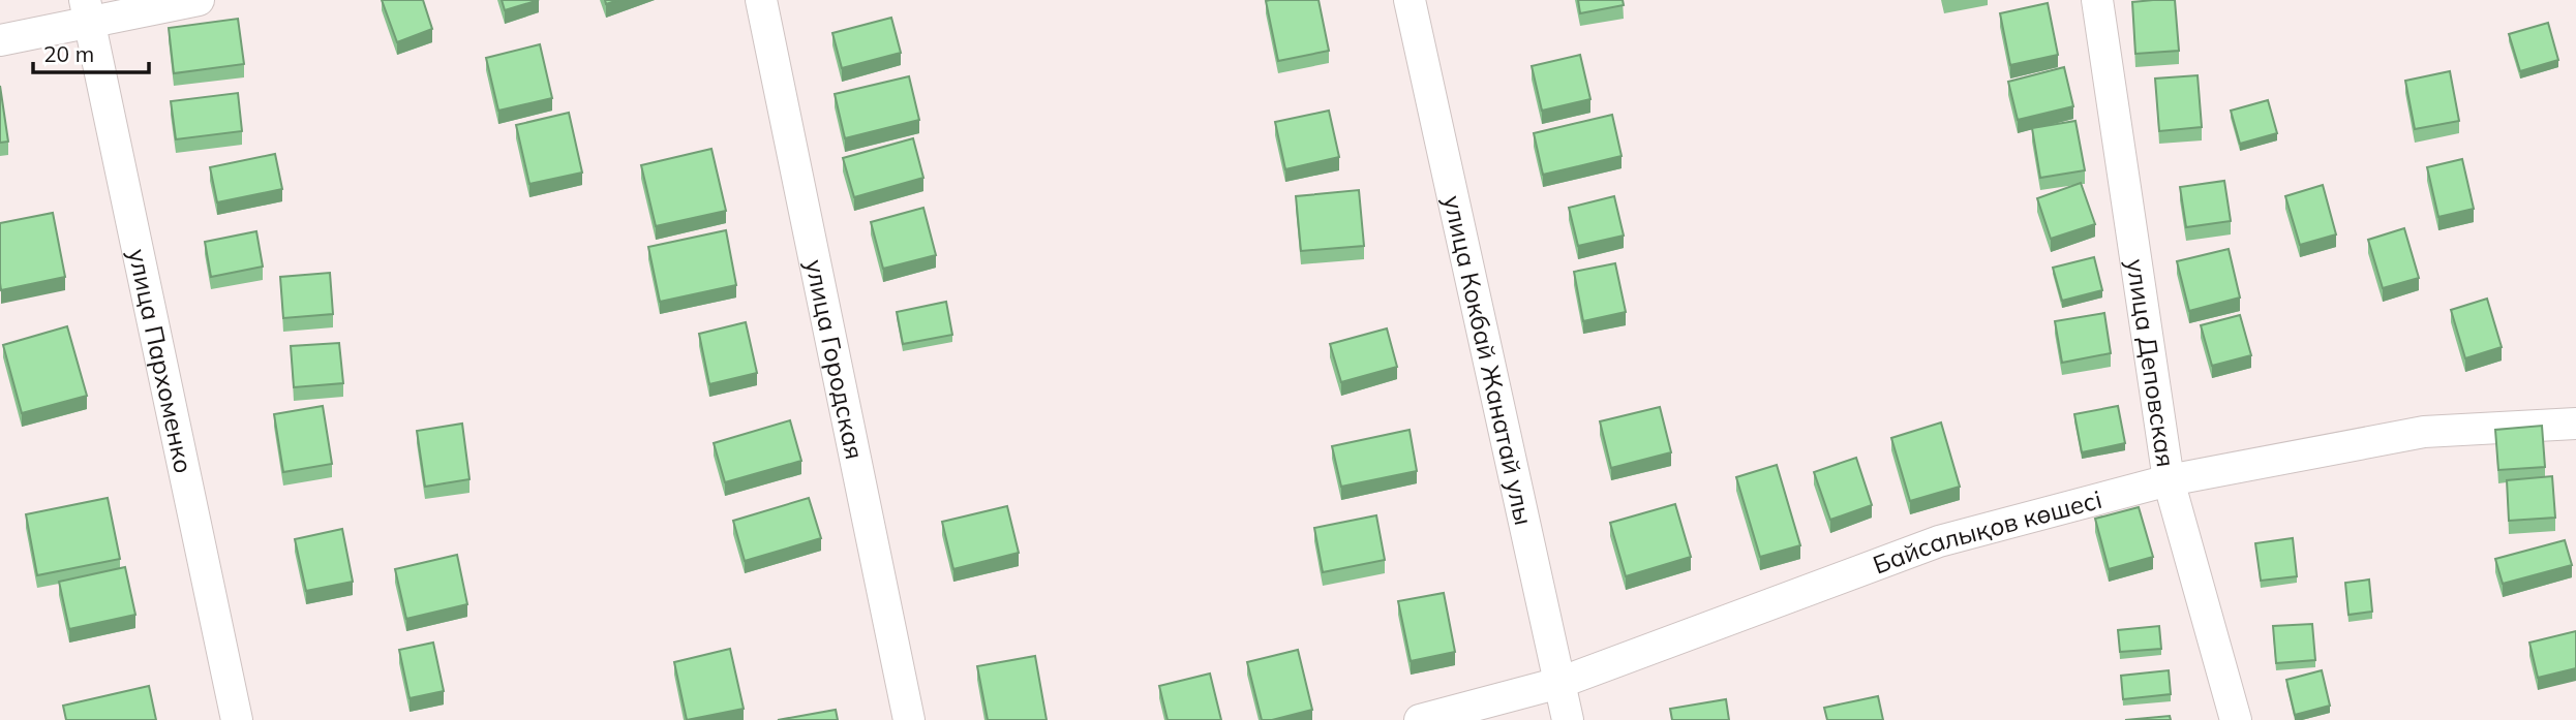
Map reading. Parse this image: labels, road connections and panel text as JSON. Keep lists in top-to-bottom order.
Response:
{
  "streets": {
    "street": [
      "улица Городская",
      "улица Кокбай Жанатай улы",
      "улица Пархоменко",
      "улица Деповская",
      "Байсалықов көшесі"
    ]
  },
  "crossings": [
    ["улица Кокбай Жанатай улы", "Байсалықов көшесі"],
    ["улица Деповская", "Байсалықов көшесі"]
  ],
  "scale_bar": "20 m"
}
